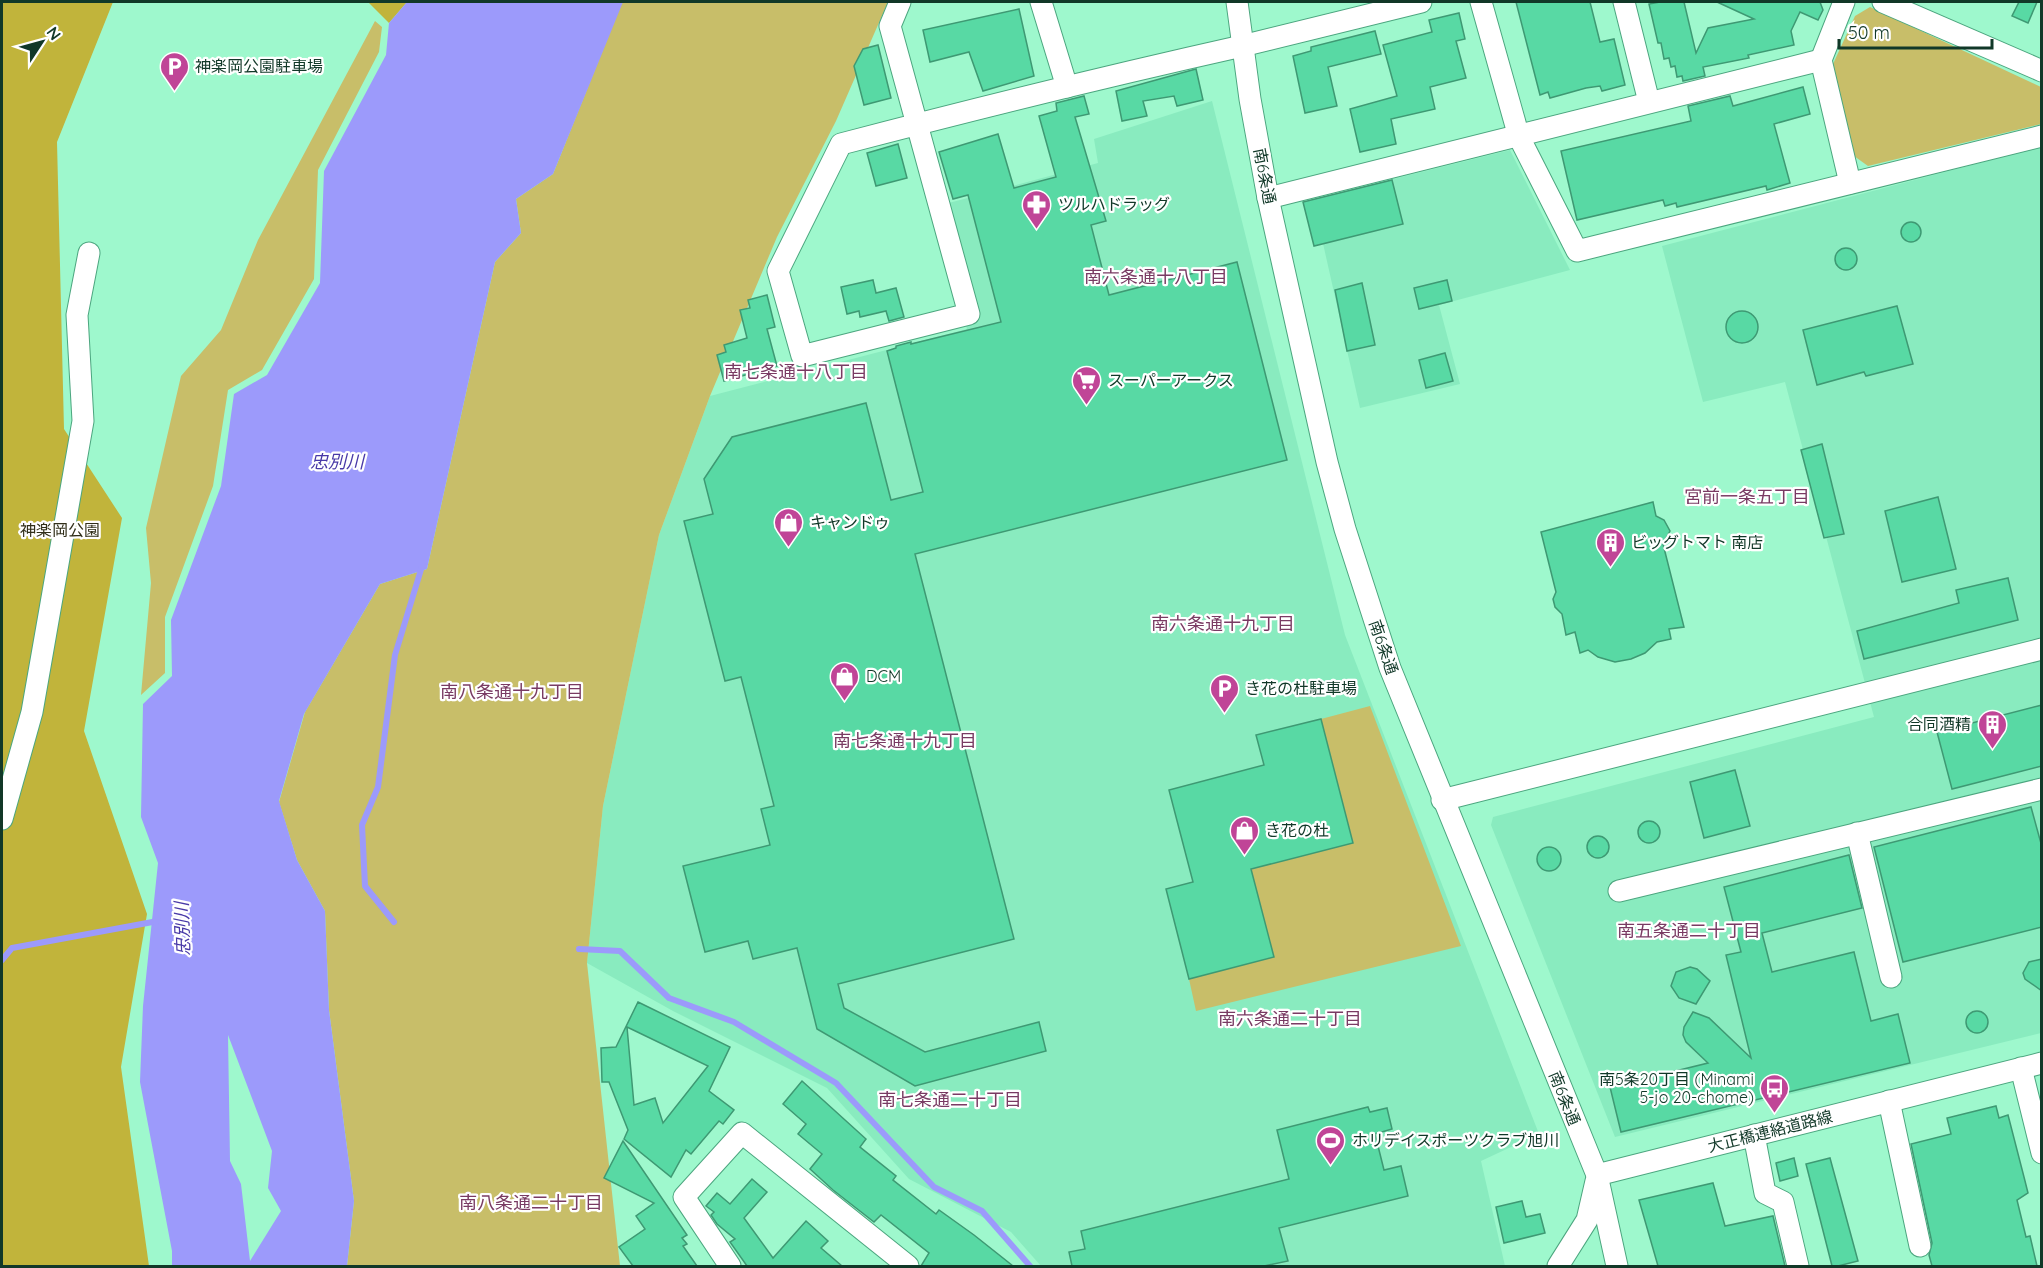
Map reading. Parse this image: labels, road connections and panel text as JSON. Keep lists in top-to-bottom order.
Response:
{
  "streets": {
    "street": ["南6条通", "大正橋連絡道路線"]
  },
  "crossings": [
    ["南6条通", "大正橋連絡道路線"]
  ],
  "districts": [
    "南六条通十八丁目",
    "南七条通十八丁目",
    "宮前一条五丁目",
    "南六条通十九丁目",
    "南八条通十九丁目",
    "南七条通十九丁目",
    "南五条通二十丁目",
    "南六条通二十丁目",
    "南七条通二十丁目",
    "南八条通二十丁目"
  ],
  "water": ["忠別川"],
  "parks": ["神楽岡公園"],
  "places": {
    "parking": ["神楽岡公園駐車場", "き花の杜駐車場"],
    "pharmacy": ["ツルハドラッグ"],
    "supermarket": ["スーパーアークス"],
    "shop": ["キャンドゥ", "DCM", "き花の杜"],
    "building": ["ビッグトマト 南店", "合同酒精"],
    "bus stop": ["南5条20丁目 (Minami 5-jo 20-chome)"],
    "sports": ["ホリデイスポーツクラブ旭川"]
  },
  "scale_bar": "50 m",
  "north": "top right"
}
